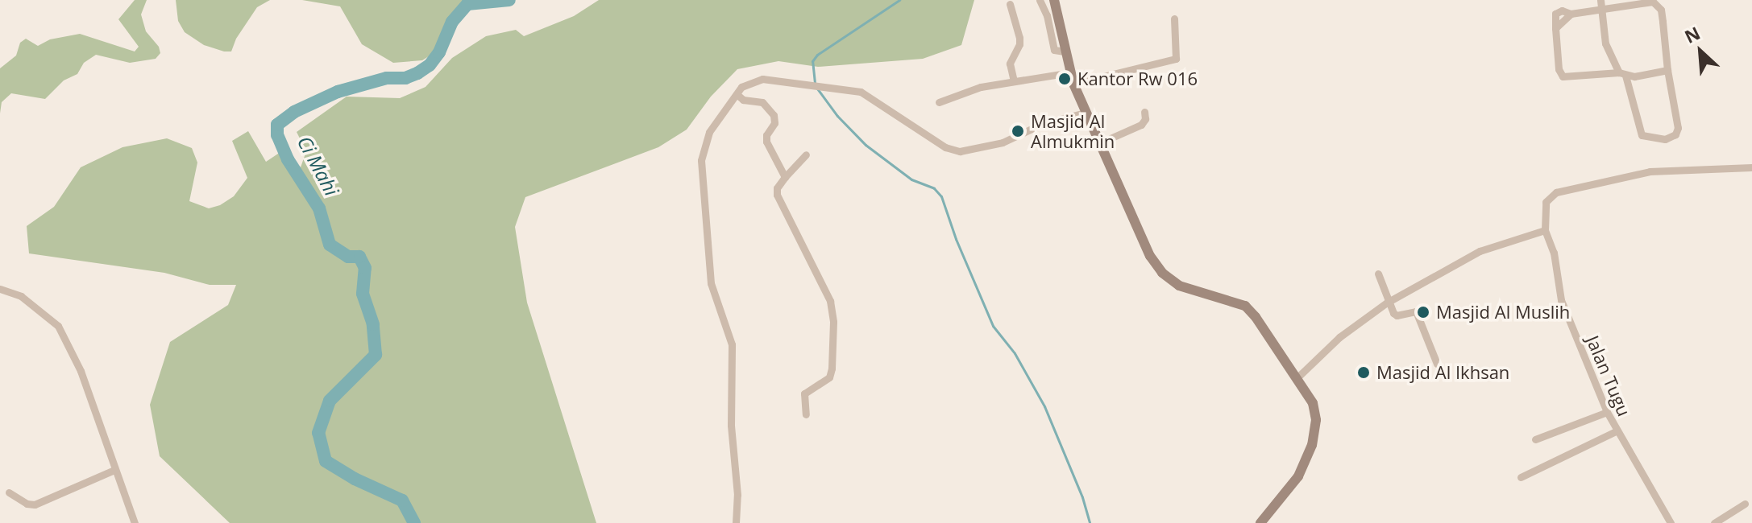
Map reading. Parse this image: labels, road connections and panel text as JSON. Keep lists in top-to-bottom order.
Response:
{
  "streets": {
    "street": ["Jalan Tugu"]
  },
  "water": ["Ci Mahi"],
  "places": [
    "Kantor Rw 016",
    "Masjid Al Almukmin",
    "Masjid Al Muslih",
    "Masjid Al Ikhsan"
  ],
  "north": "top left"
}
